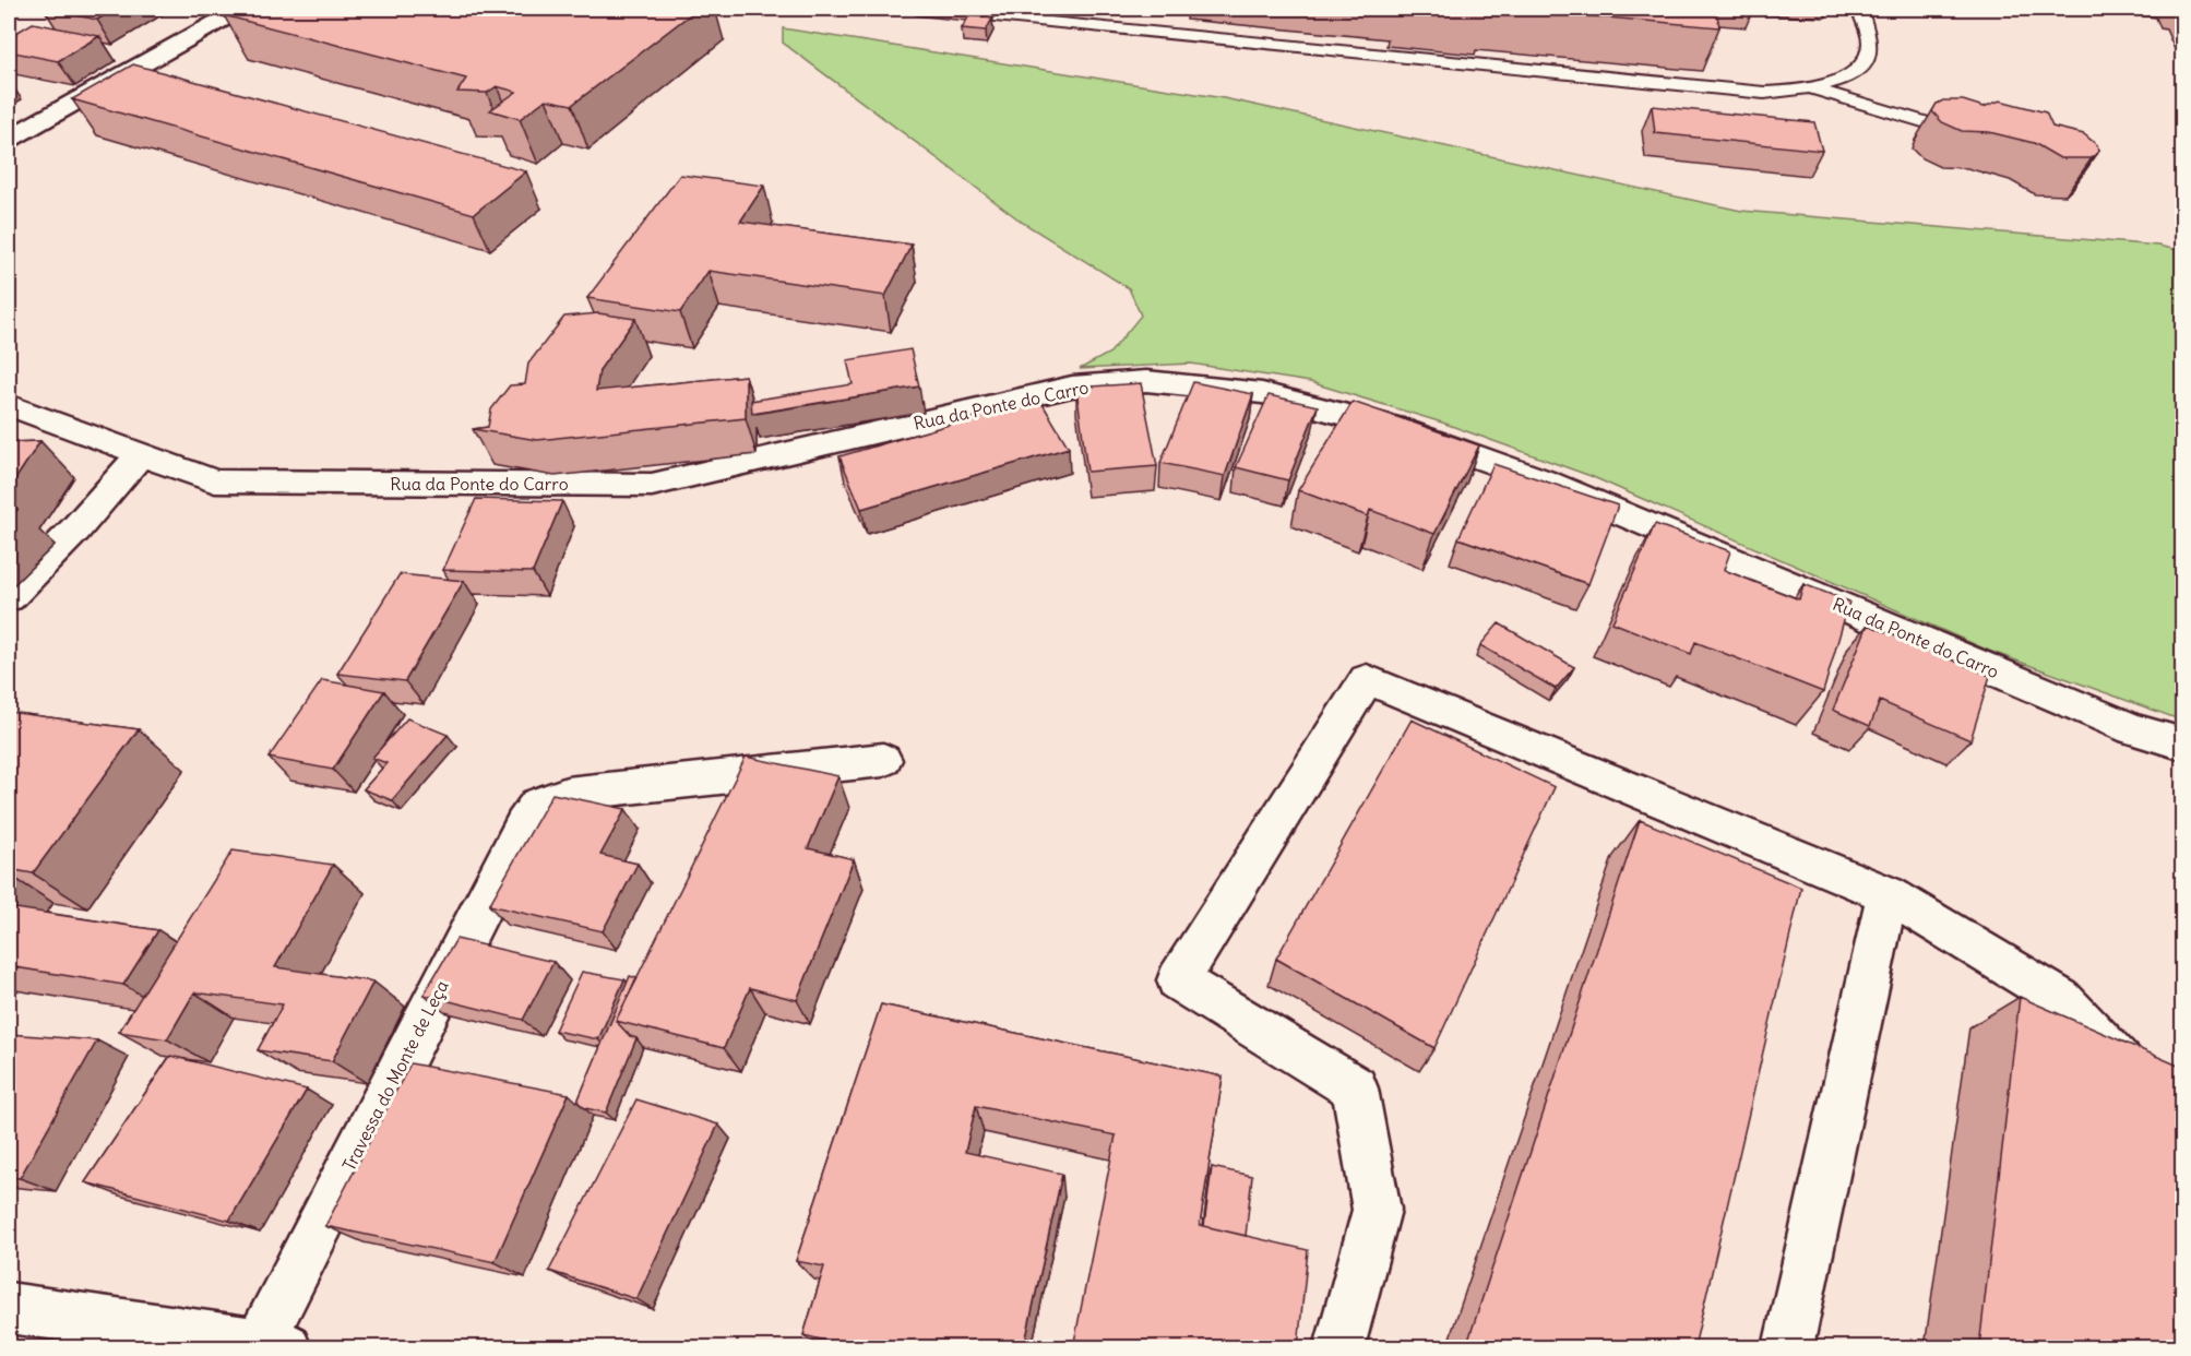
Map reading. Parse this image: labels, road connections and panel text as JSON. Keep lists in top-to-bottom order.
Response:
{
  "streets": {
    "street": ["Rua da Ponte do Carro", "Travessa do Monte de Leça"]
  }
}
